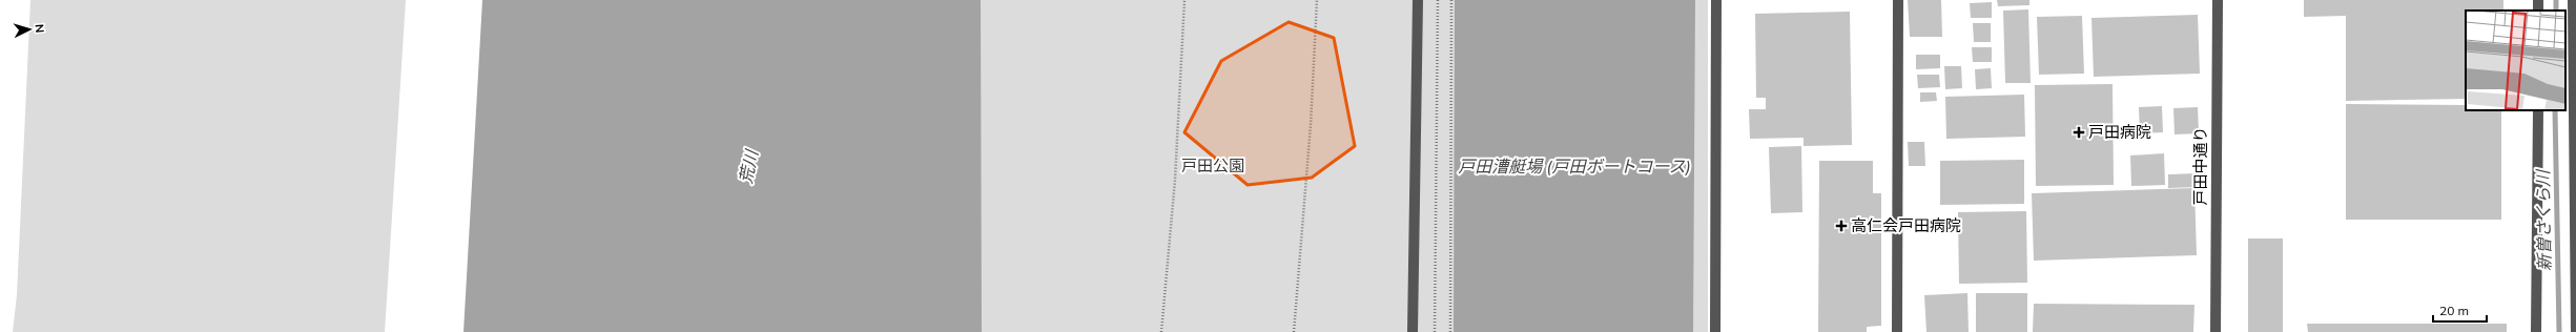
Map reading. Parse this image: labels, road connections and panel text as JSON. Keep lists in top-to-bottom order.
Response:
{
  "streets": {
    "street": ["戸田中通り"]
  },
  "water": ["戸田漕艇場 (戸田ボートコース)", "荒川", "新曽さくら川"],
  "parks": ["戸田公園"],
  "places": {
    "health": ["戸田病院", "高仁会戸田病院"]
  },
  "scale_bar": "20 m",
  "north": "right"
}
